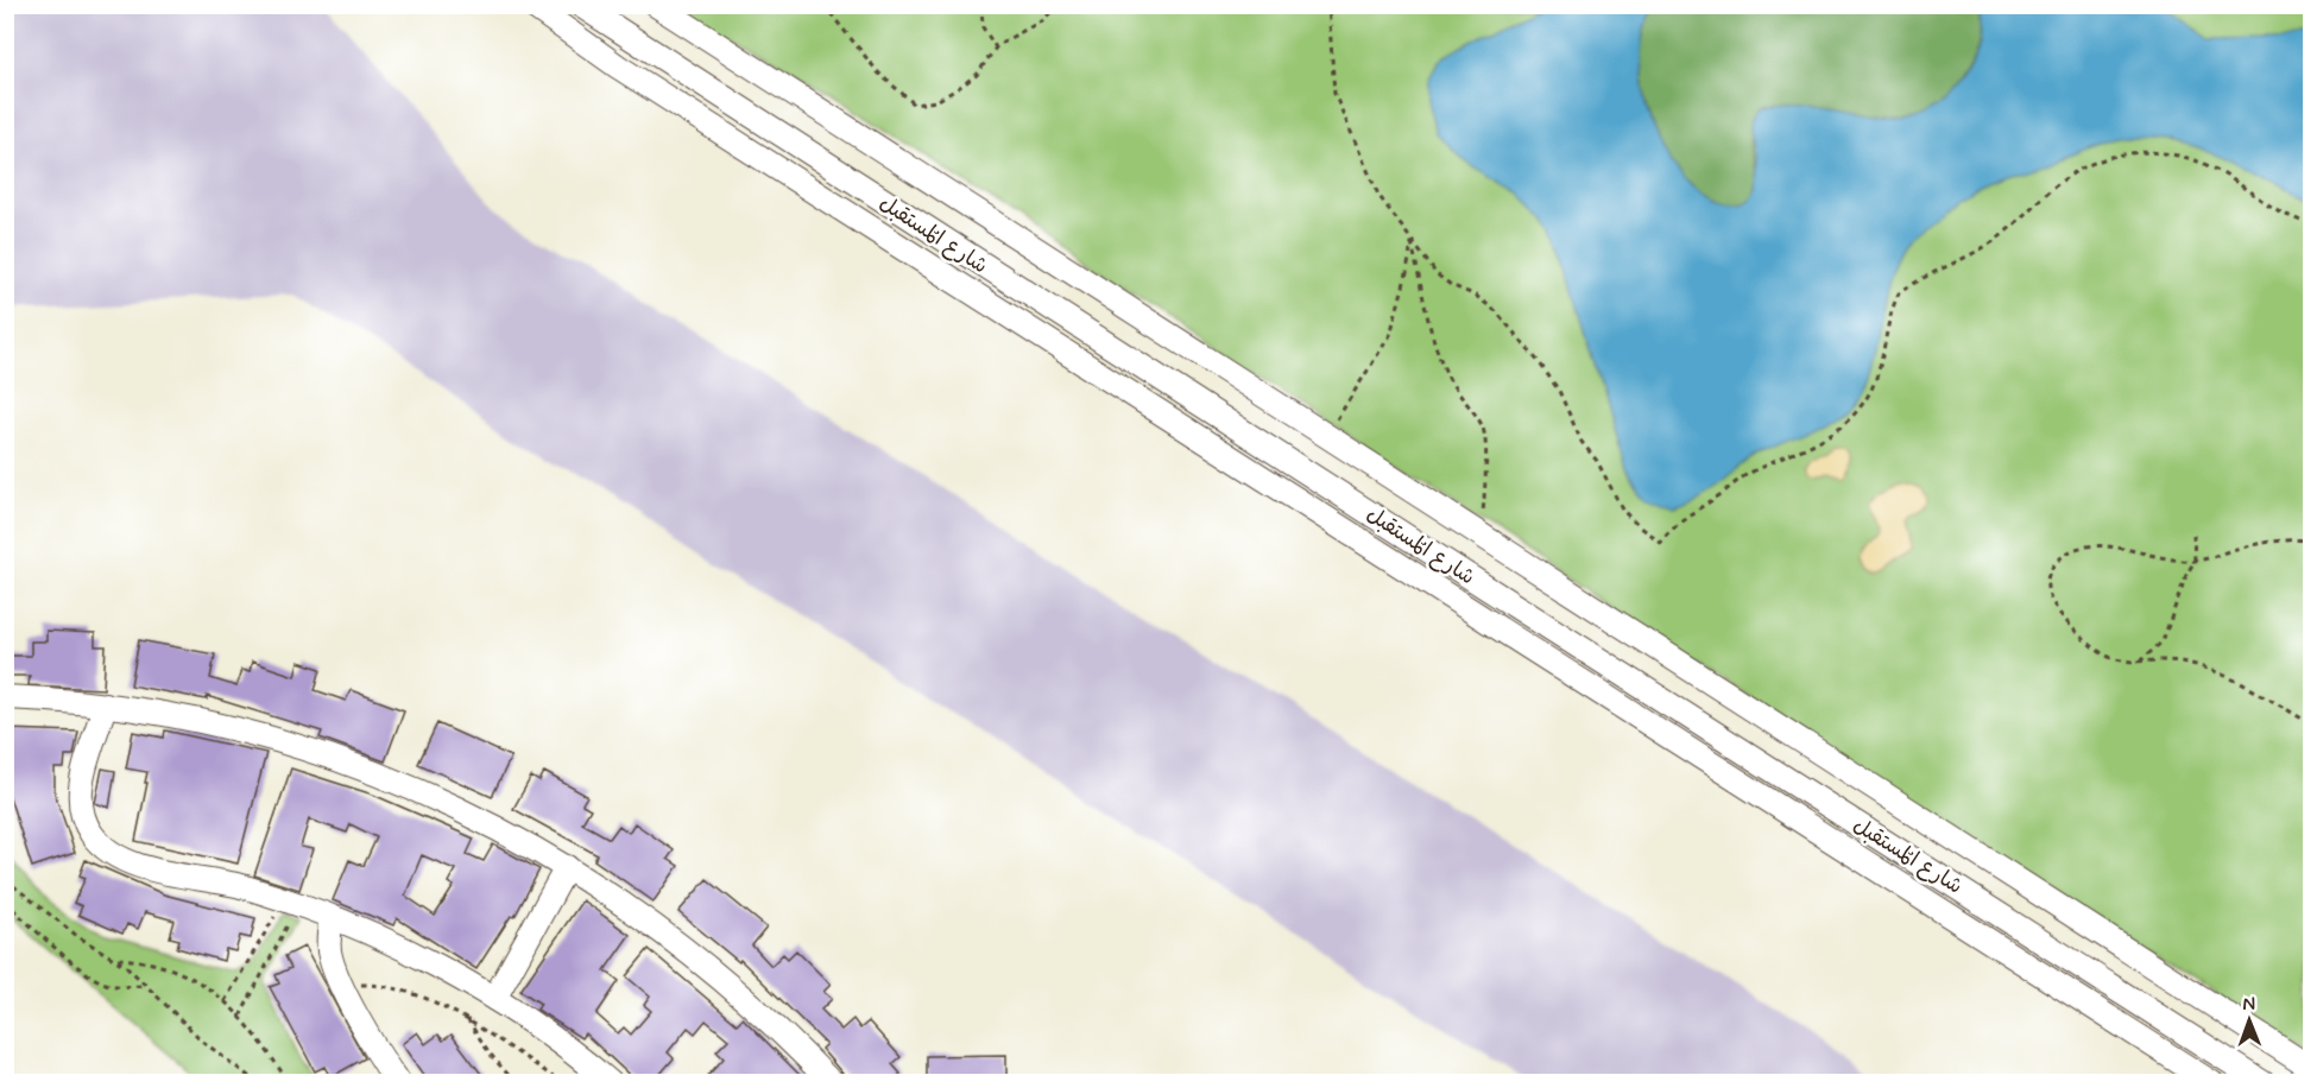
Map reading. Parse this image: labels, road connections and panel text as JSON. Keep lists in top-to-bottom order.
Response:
{
  "streets": {
    "street": ["شارع المُستقبل"]
  },
  "north": "top"
}
